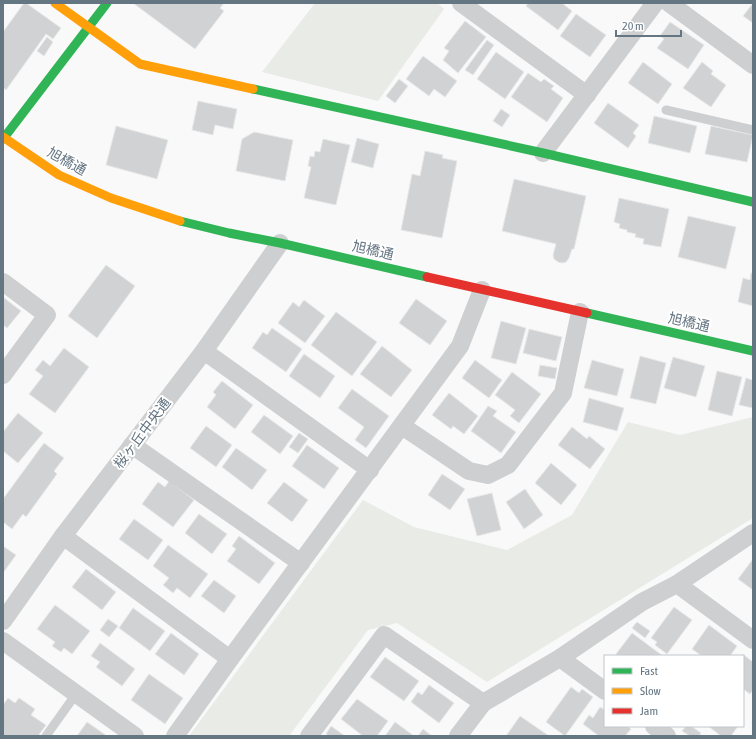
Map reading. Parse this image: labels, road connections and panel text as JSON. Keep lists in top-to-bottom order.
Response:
{
  "streets": {
    "street": ["旭橋通", "桜ヶ丘中央通"]
  },
  "crossings": [
    ["旭橋通", "桜ヶ丘中央通"]
  ],
  "legend": ["Fast", "Slow", "Jam"],
  "scale_bar": "20 m"
}
